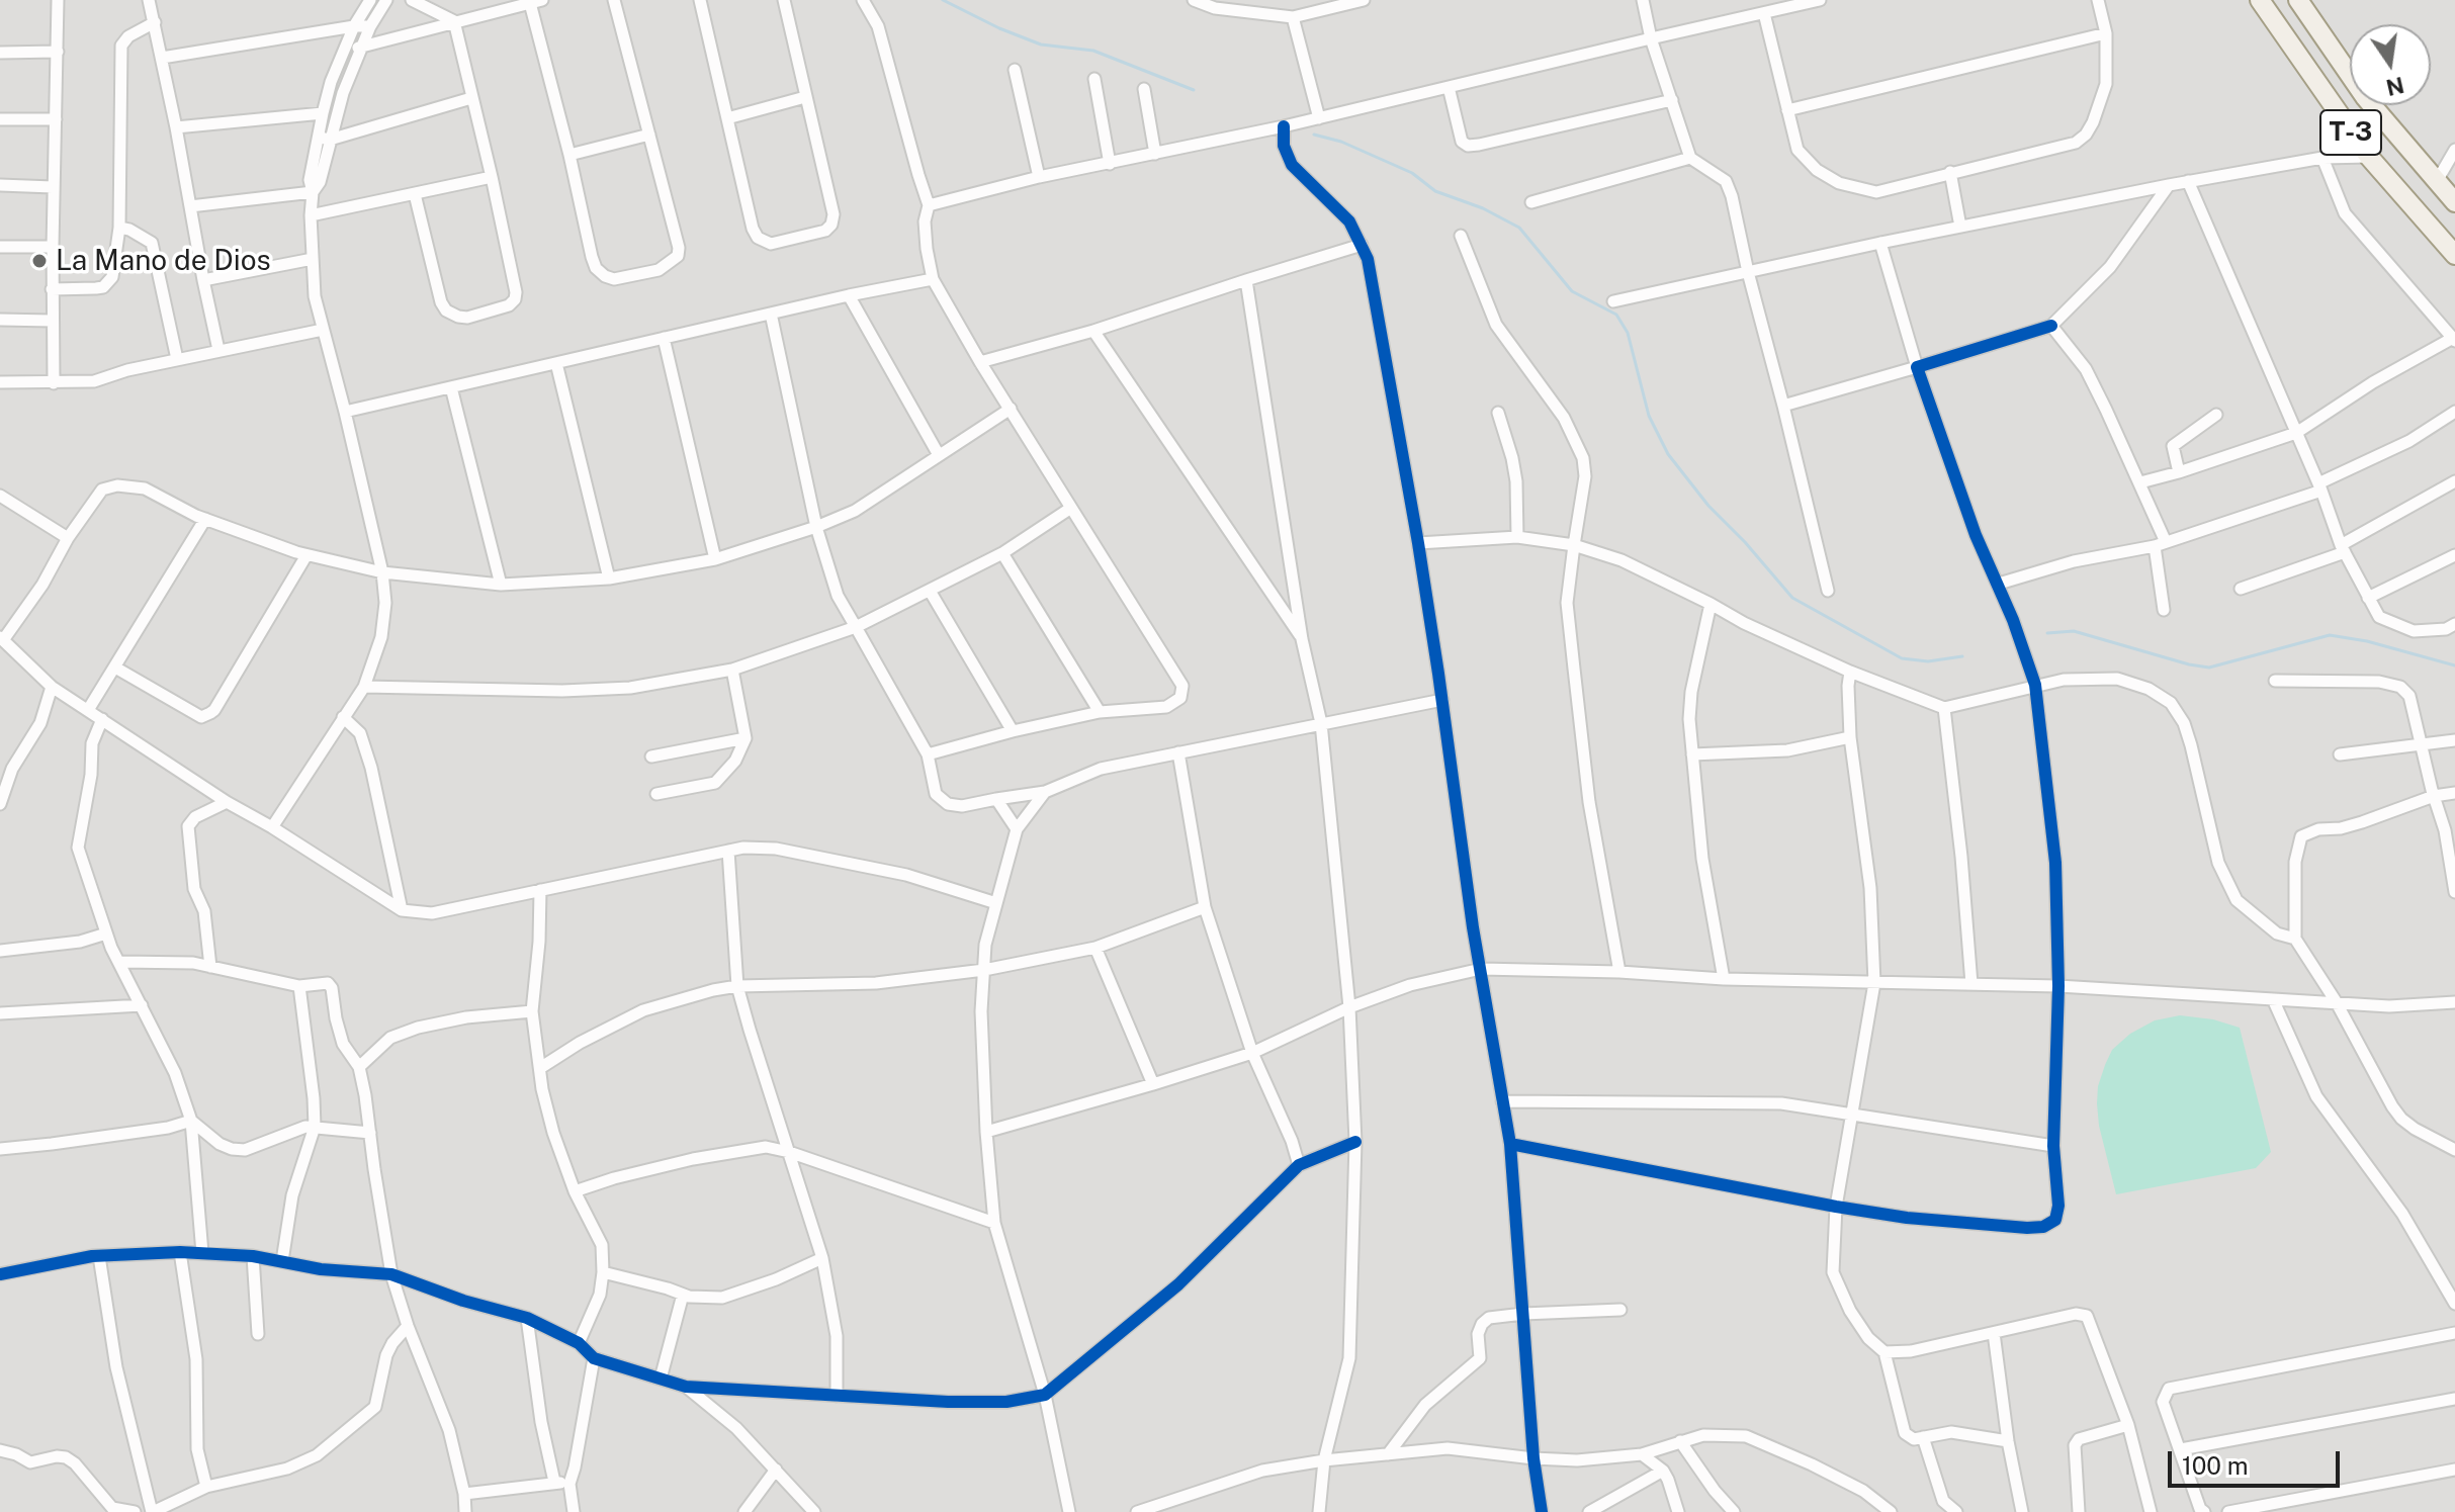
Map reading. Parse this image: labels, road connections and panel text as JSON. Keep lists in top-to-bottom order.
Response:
{
  "streets": {
    "main road": ["T-3"]
  },
  "places": ["La Mano de Dios"],
  "scale_bar": "100 m",
  "north": "bottom"
}
